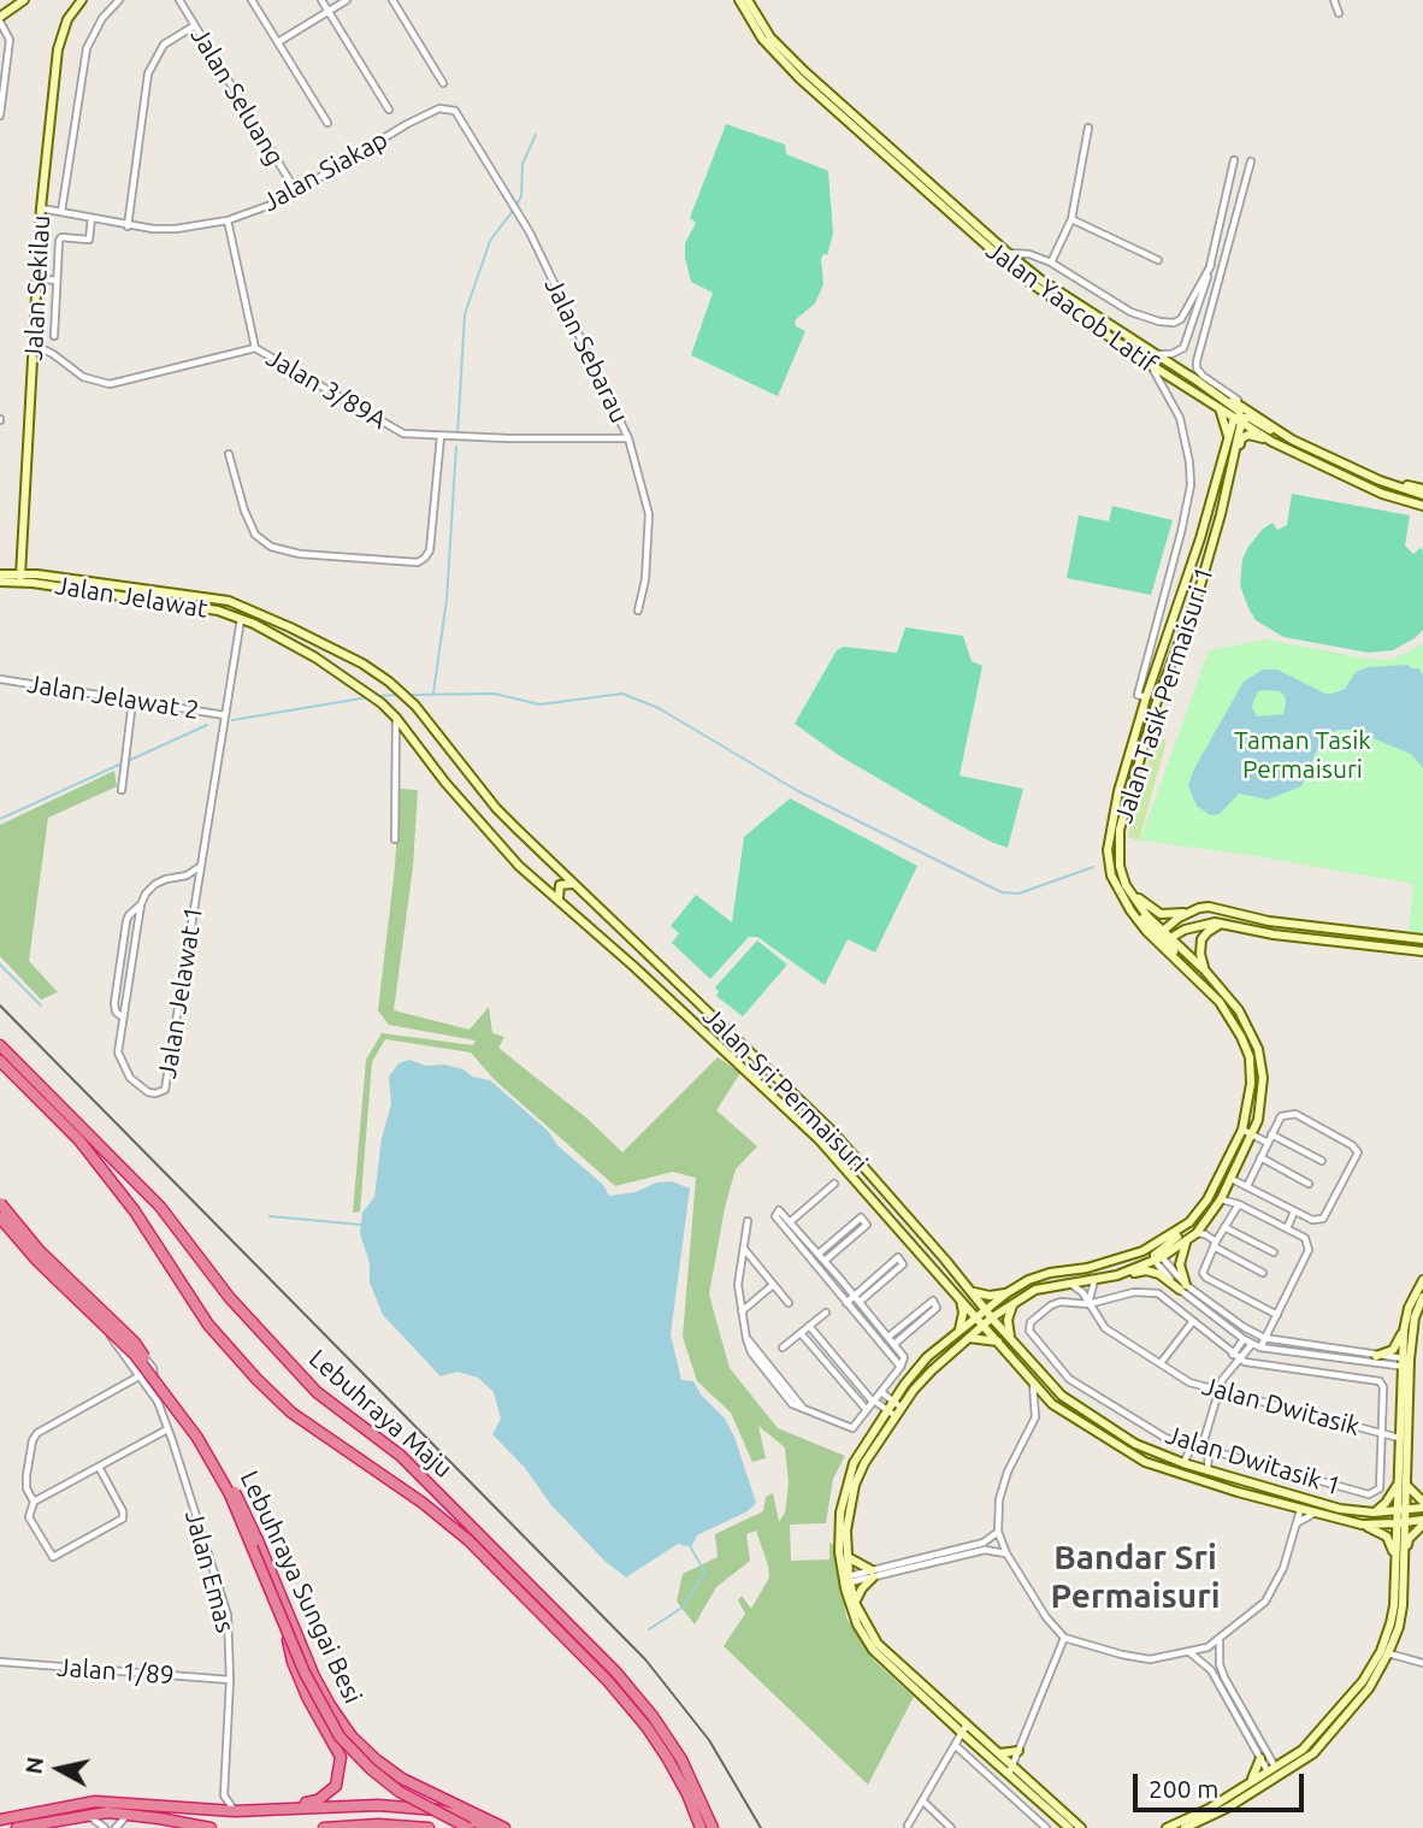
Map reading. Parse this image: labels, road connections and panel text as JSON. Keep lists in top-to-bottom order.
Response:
{
  "streets": {
    "highway": ["Lebuhraya Maju", "Lebuhraya Sungai Besi"],
    "street": [
      "Jalan Seluang",
      "Jalan Siakap",
      "Jalan Sekilau",
      "Jalan Yaacob Latif",
      "Jalan Sebarau",
      "Jalan 3/89A",
      "Jalan Jelawat",
      "Jalan Tasik Permaisuri 1",
      "Jalan Jelawat 2",
      "Jalan Jelawat 1",
      "Jalan Sri Permaisuri",
      "Jalan Dwitasik",
      "Jalan Dwitasik 1",
      "Jalan Emas",
      "Jalan 1/89"
    ]
  },
  "crossings": [
    ["Jalan Seluang", "Jalan Siakap"],
    ["Jalan Siakap", "Jalan Sekilau"],
    ["Jalan Siakap", "Jalan Sebarau"],
    ["Jalan Siakap", "Jalan 3/89A"],
    ["Jalan Sekilau", "Jalan Jelawat"],
    ["Jalan Yaacob Latif", "Jalan Tasik Permaisuri 1"],
    ["Jalan Sebarau", "Jalan 3/89A"],
    ["Jalan Jelawat", "Jalan Jelawat 1"],
    ["Jalan Jelawat", "Jalan Sri Permaisuri"],
    ["Jalan Tasik Permaisuri 1", "Jalan Sri Permaisuri"],
    ["Jalan Tasik Permaisuri 1", "Jalan Dwitasik"],
    ["Jalan Jelawat 2", "Jalan Jelawat 1"],
    ["Jalan Jelawat 1", "Jalan Sri Permaisuri"],
    ["Jalan Dwitasik", "Jalan Dwitasik 1"],
    ["Jalan Emas", "Lebuhraya Sungai Besi"],
    ["Jalan Emas", "Jalan 1/89"]
  ],
  "districts": ["Bandar Sri Permaisuri"],
  "parks": ["Taman Tasik Permaisuri"],
  "scale_bar": "200 m",
  "north": "left"
}
